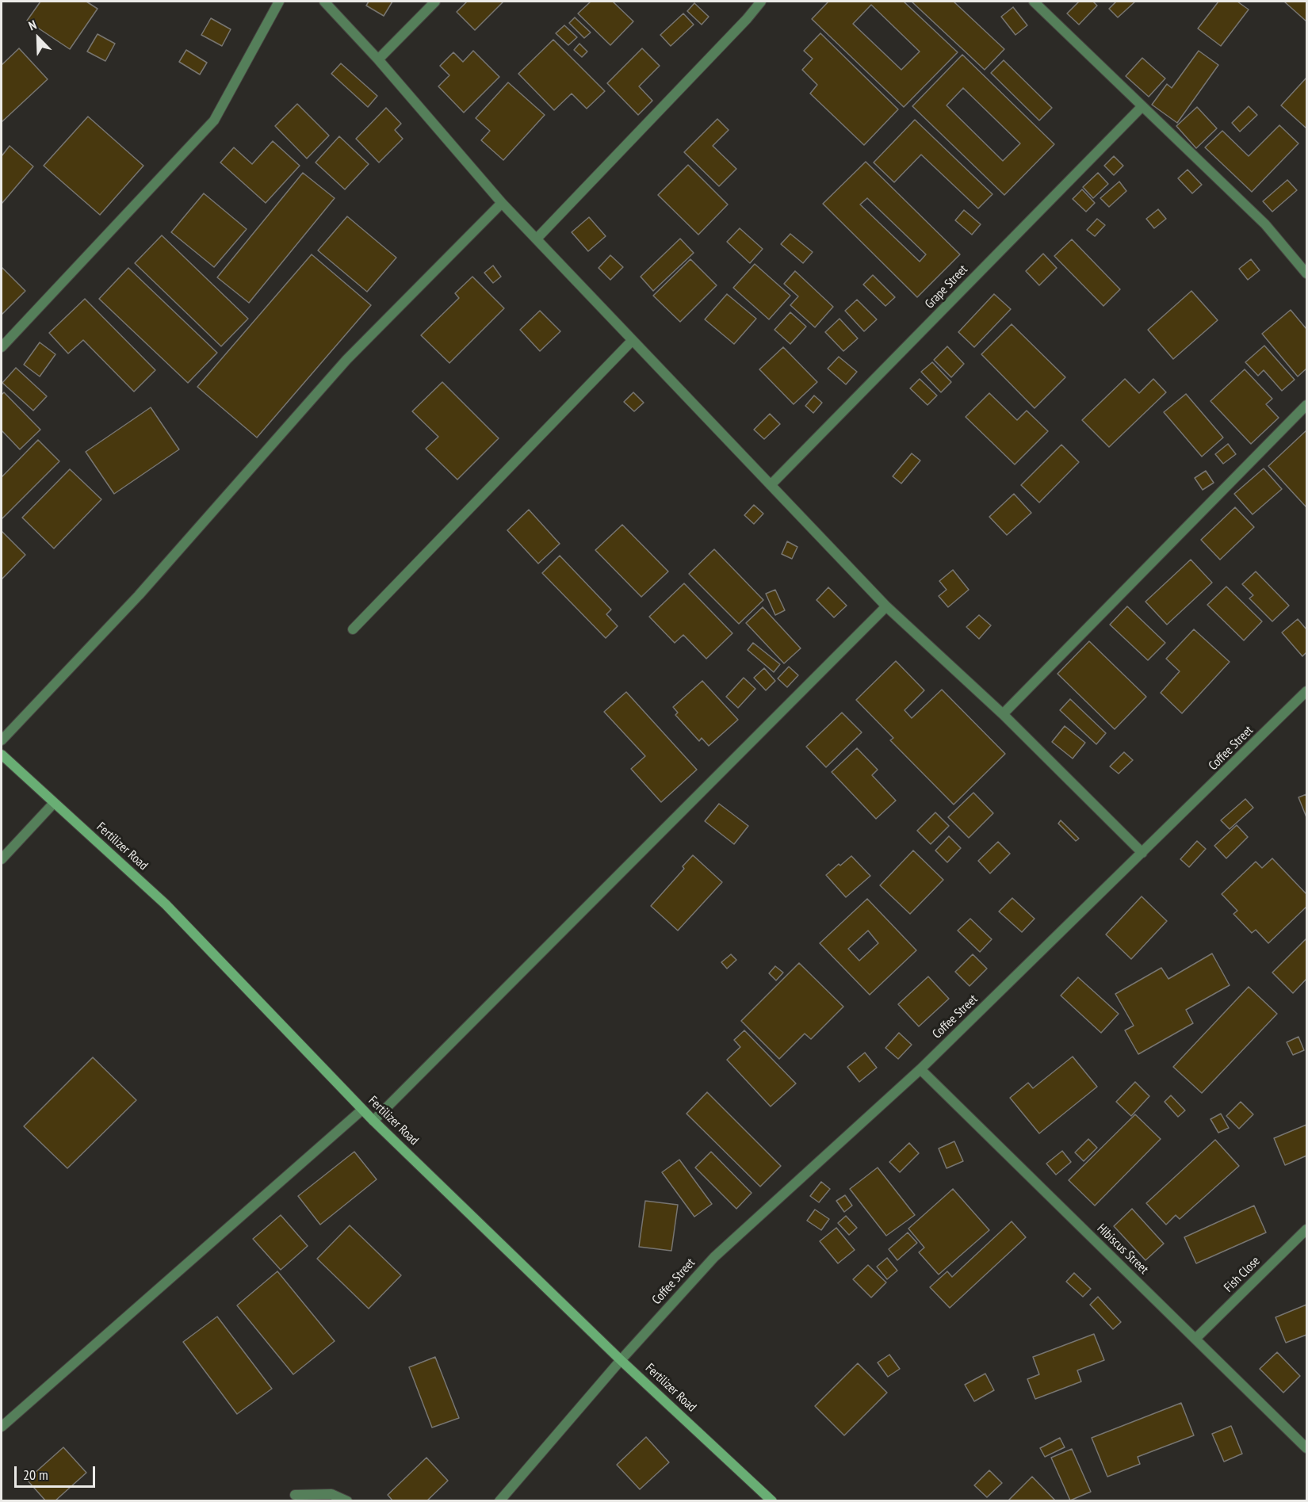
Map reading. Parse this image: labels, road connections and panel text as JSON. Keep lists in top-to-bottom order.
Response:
{
  "streets": {
    "street": [
      "Grape Street",
      "Coffee Street",
      "Fertilizer Road",
      "Hibiscus Street",
      "Fish Close"
    ]
  },
  "crossings": [
    ["Coffee Street", "Fertilizer Road"],
    ["Coffee Street", "Hibiscus Street"],
    ["Hibiscus Street", "Fish Close"]
  ],
  "scale_bar": "20 m",
  "north": "top left"
}
